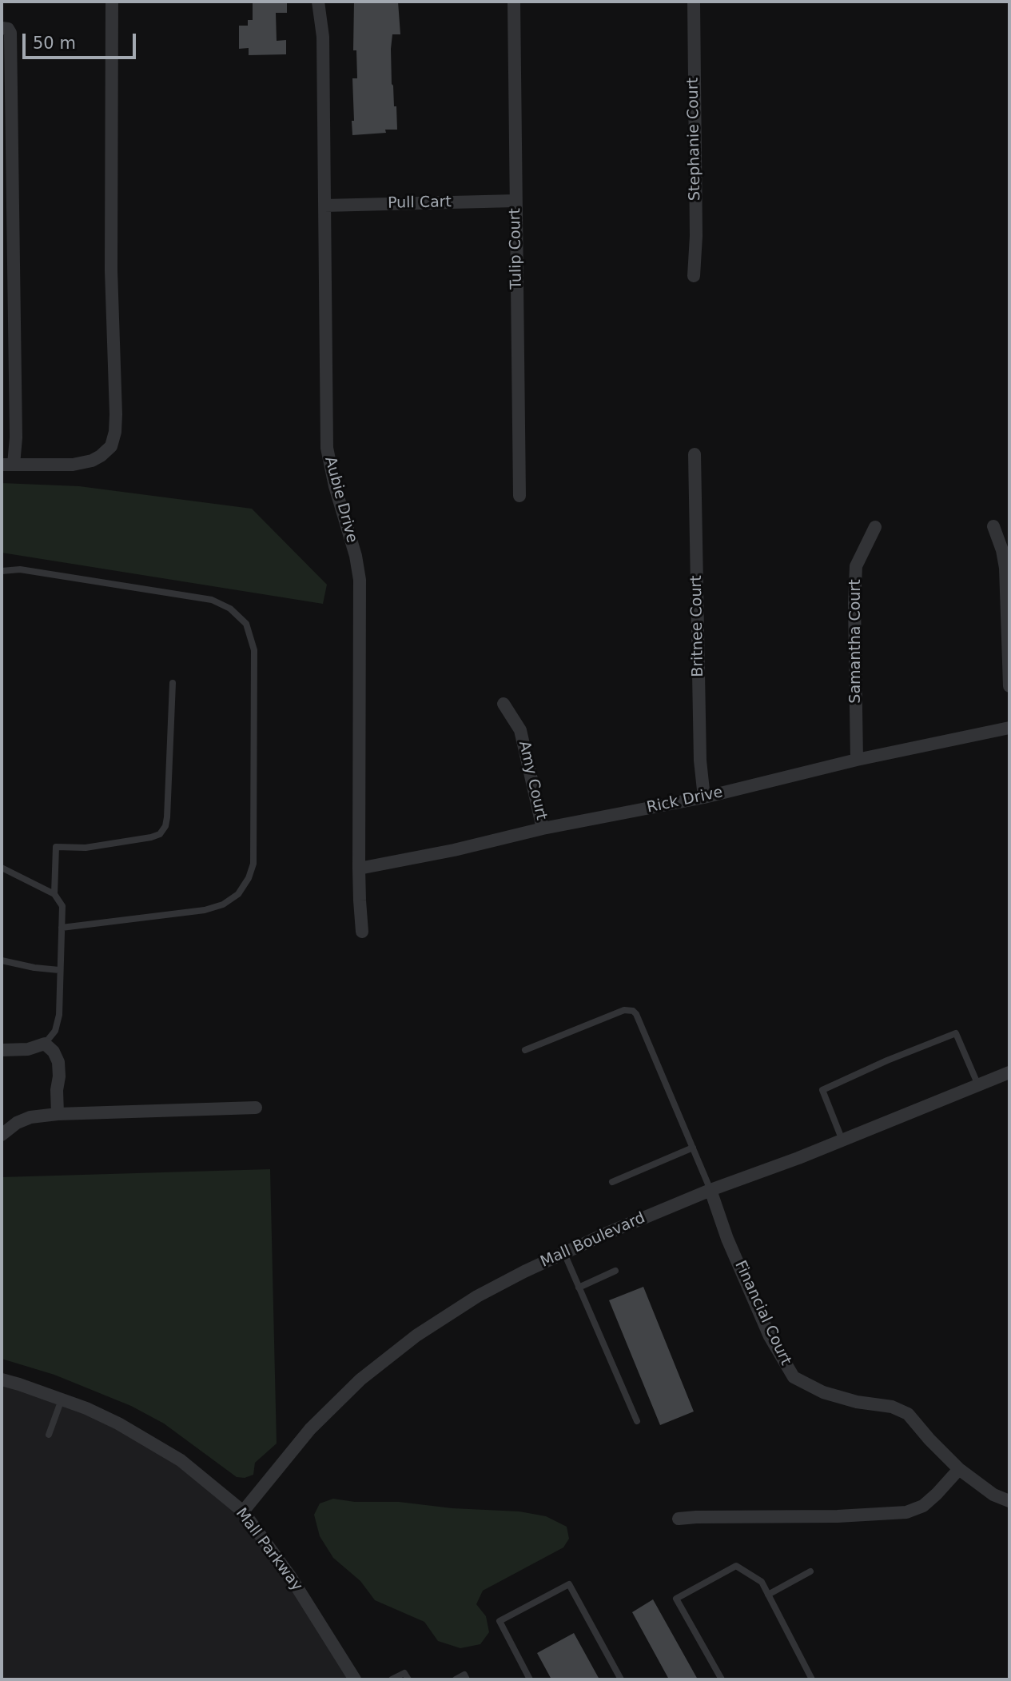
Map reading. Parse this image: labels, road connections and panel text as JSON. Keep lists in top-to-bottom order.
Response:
{
  "streets": {
    "street": [
      "Stephanie Court",
      "Pull Cart",
      "Tulip Court",
      "Aubie Drive",
      "Britnee Court",
      "Samantha Court",
      "Amy Court",
      "Rick Drive",
      "Mall Boulevard",
      "Financial Court",
      "Mall Parkway"
    ]
  },
  "crossings": [
    ["Pull Cart", "Tulip Court"],
    ["Pull Cart", "Aubie Drive"],
    ["Aubie Drive", "Rick Drive"],
    ["Britnee Court", "Rick Drive"],
    ["Samantha Court", "Rick Drive"],
    ["Amy Court", "Rick Drive"],
    ["Mall Boulevard", "Financial Court"],
    ["Mall Boulevard", "Mall Parkway"]
  ],
  "scale_bar": "50 m"
}
